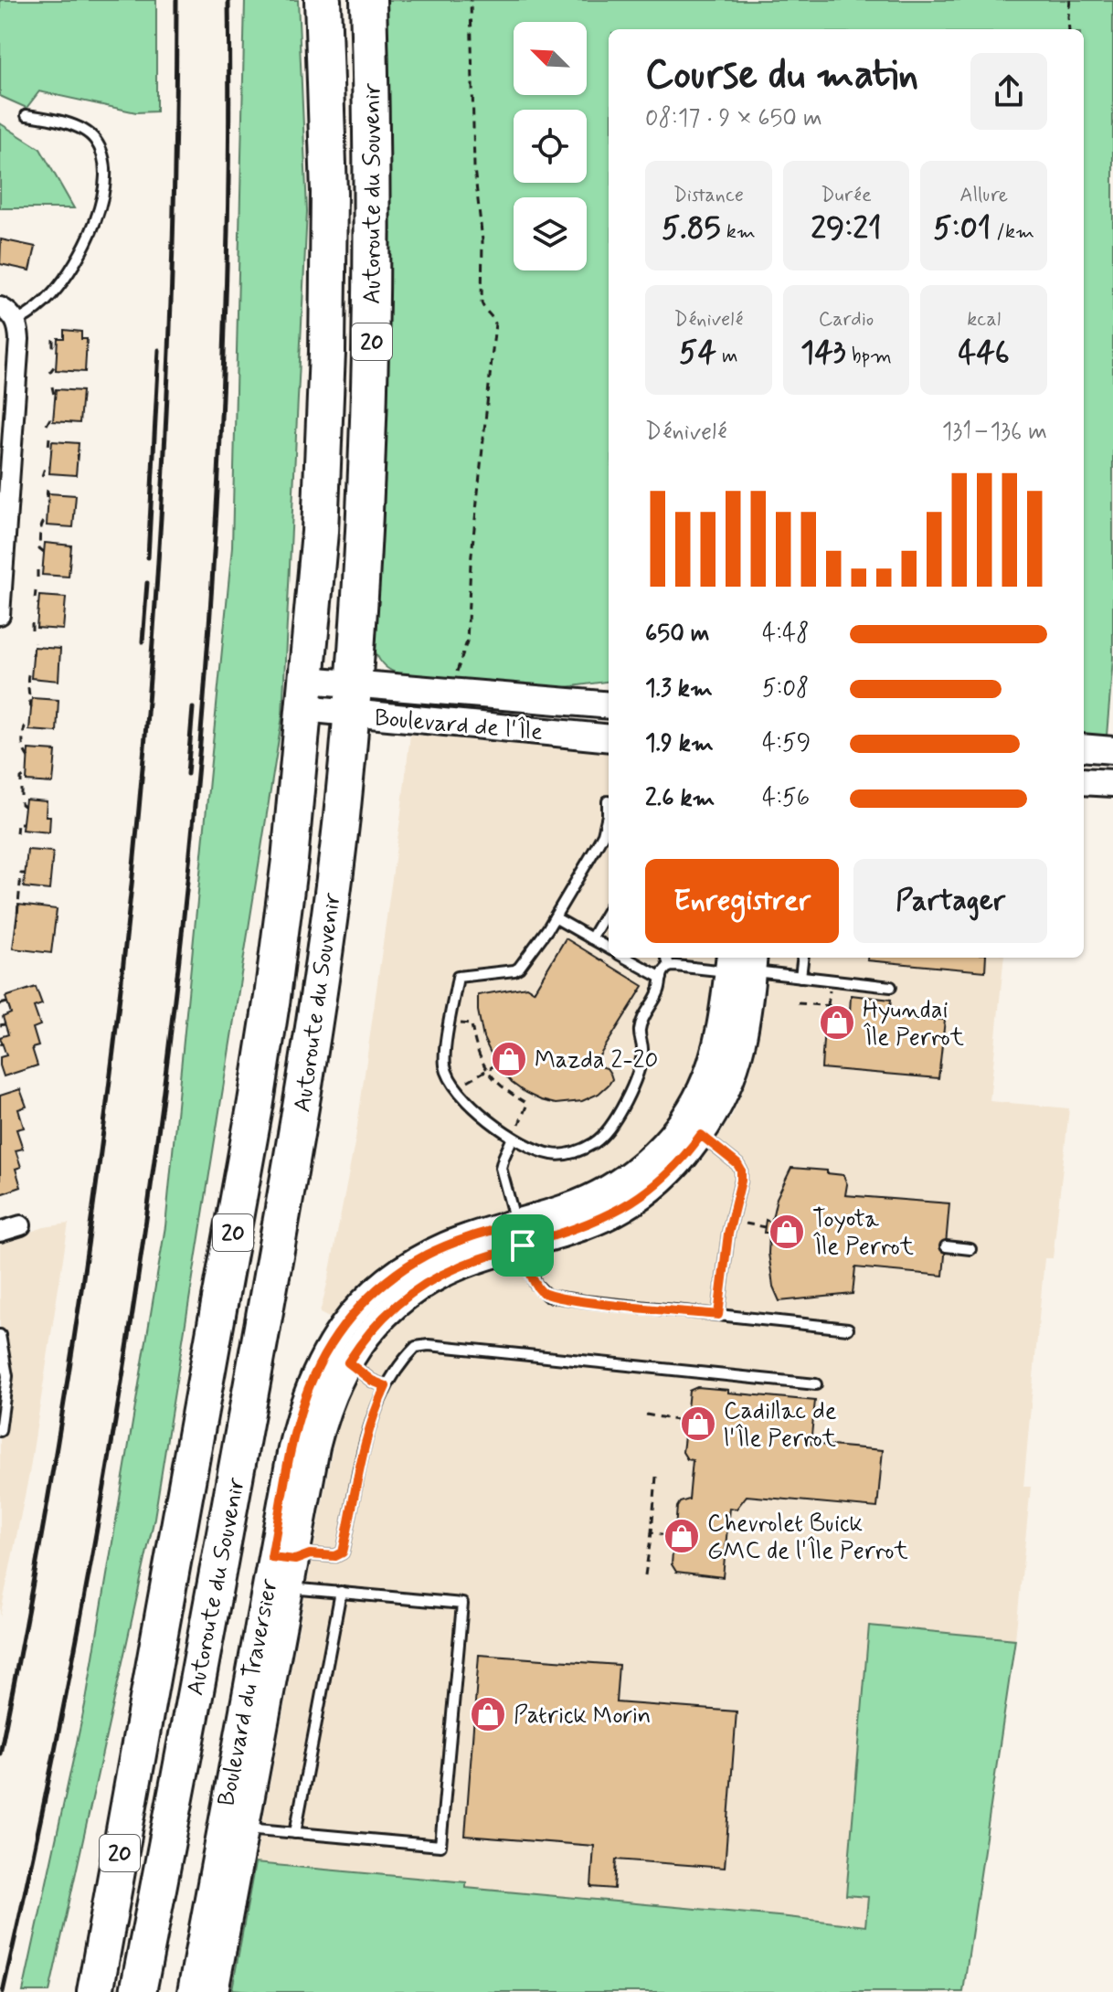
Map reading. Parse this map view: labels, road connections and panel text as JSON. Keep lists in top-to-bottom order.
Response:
{
  "streets": {
    "highway": ["Autoroute du Souvenir", "20"],
    "street": ["Boulevard de l'Île", "Boulevard du Traversier"]
  },
  "crossings": [
    ["Autoroute du Souvenir", "Boulevard de l'Île"]
  ],
  "places": {
    "shop": [
      "Hyundai Île Perrot",
      "Mazda 2-20",
      "Toyota Île Perrot",
      "Cadillac de l'Île Perrot",
      "Chevrolet Buick GMC de l'Île Perrot",
      "Patrick Morin"
    ]
  },
  "north": "top left",
  "page": {
    "heading": ["Course du matin", "08:17 · 9 × 650 m"],
    "stats": [
      ["Distance", "5.85 km"],
      ["Durée", "29:21"],
      ["Allure", "5:01 /km"],
      ["Dénivelé", "54 m"],
      ["Cardio", "143 bpm"],
      ["kcal", "446"]
    ],
    "chart": ["Dénivelé", "131–136 m"],
    "list": [
      {
        "name": "650 m",
        "note": "4:48"
      },
      {
        "name": "1.3 km",
        "note": "5:08"
      },
      {
        "name": "1.9 km",
        "note": "4:59"
      },
      {
        "name": "2.6 km",
        "note": "4:56"
      }
    ],
    "buttons": ["Enregistrer", "Partager"]
  }
}
